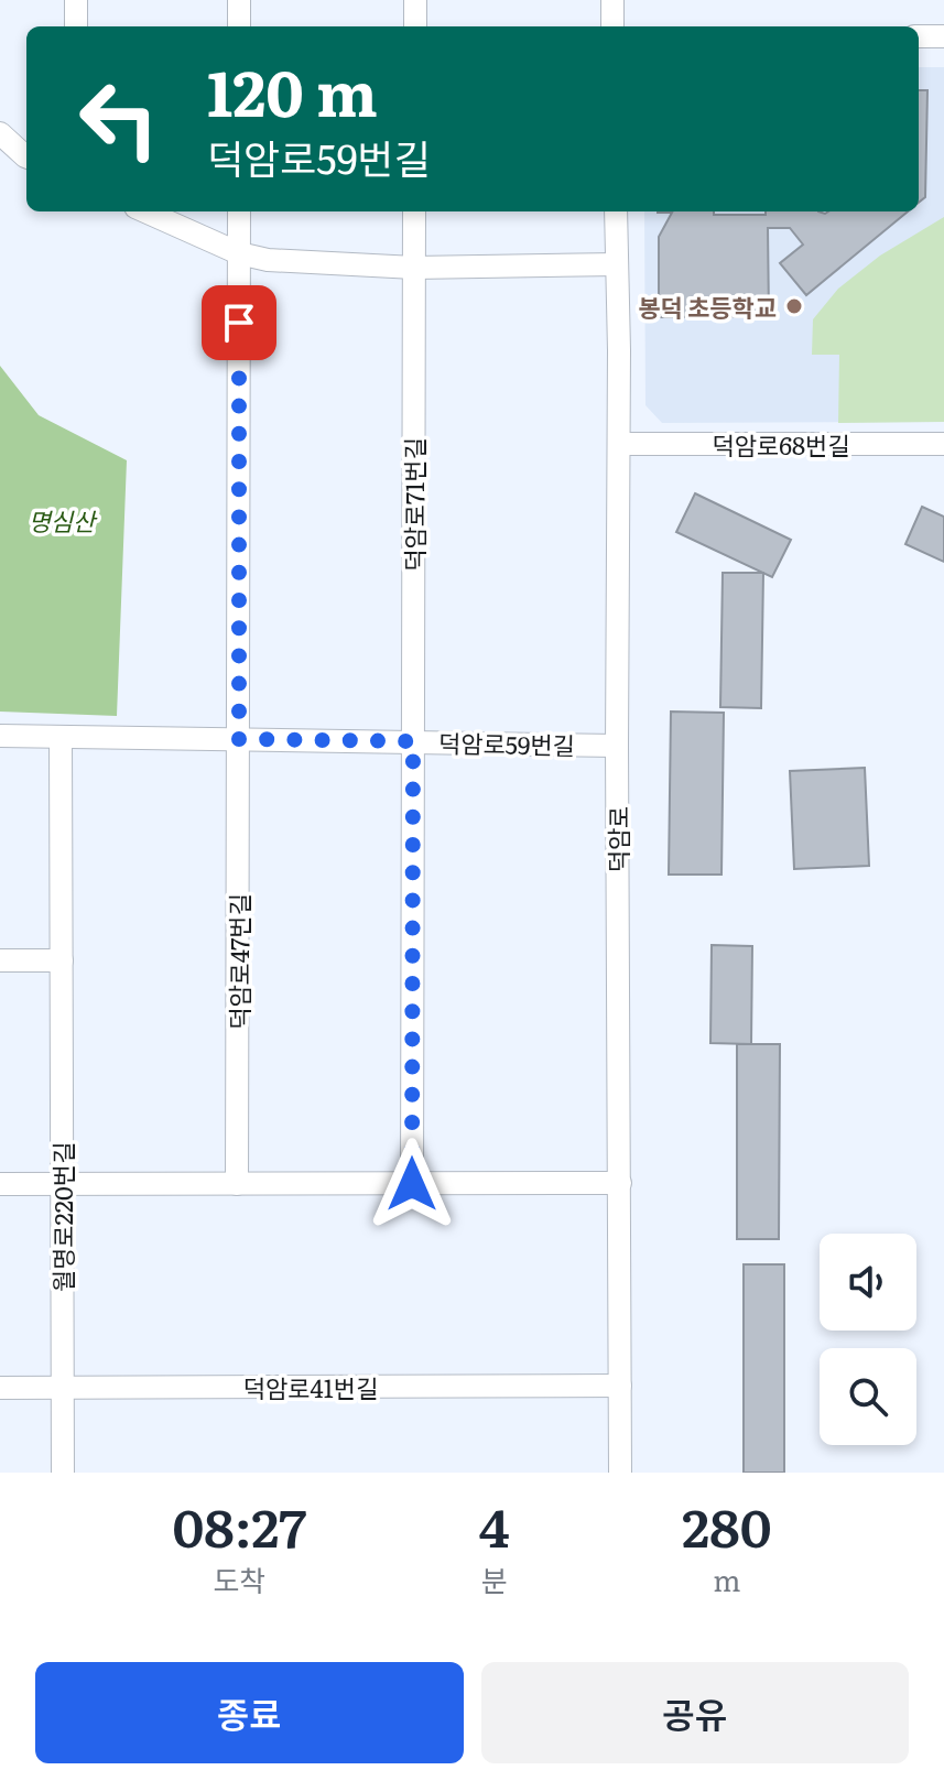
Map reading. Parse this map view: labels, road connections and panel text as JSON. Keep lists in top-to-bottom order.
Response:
{
  "streets": {
    "street": [
      "덕암로68번길",
      "덕암로71번길",
      "덕암로59번길",
      "덕암로",
      "덕암로47번길",
      "월명로220번길",
      "덕암로41번길"
    ]
  },
  "crossings": [
    ["덕암로68번길", "덕암로"],
    ["덕암로71번길", "덕암로59번길"],
    ["덕암로59번길", "덕암로"],
    ["덕암로59번길", "덕암로47번길"],
    ["덕암로59번길", "월명로220번길"],
    ["덕암로", "덕암로41번길"],
    ["월명로220번길", "덕암로41번길"]
  ],
  "parks": ["명심산"],
  "places": ["봉덕 초등학교"],
  "page": {
    "turn": ["120 m", "덕암로59번길"],
    "eta": [
      "08:27",
      "도착",
      "4",
      "분",
      "280",
      "m"
    ],
    "buttons": ["종료", "공유"]
  }
}
